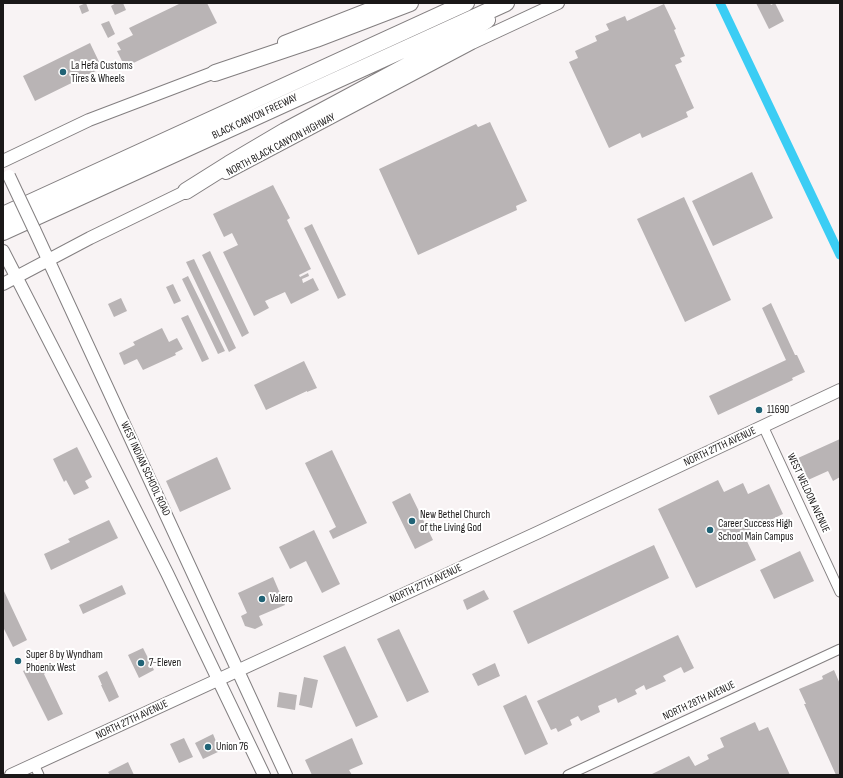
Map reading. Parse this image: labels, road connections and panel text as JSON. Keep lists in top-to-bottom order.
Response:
{
  "streets": {
    "highway": ["BLACK CANYON FREEWAY"],
    "main road": ["NORTH BLACK CANYON HIGHWAY", "NORTH 27TH AVENUE", "WEST INDIAN SCHOOL ROAD"],
    "street": ["WEST WELDON AVENUE", "NORTH 28TH AVENUE"]
  },
  "crossings": [
    ["NORTH BLACK CANYON HIGHWAY", "WEST INDIAN SCHOOL ROAD"],
    ["NORTH 27TH AVENUE", "WEST INDIAN SCHOOL ROAD"],
    ["NORTH 27TH AVENUE", "WEST WELDON AVENUE"]
  ],
  "places": [
    "La Hefa Customs Tires & Wheels",
    "11690",
    "New Bethel Church of the Living God",
    "Career Success High School Main Campus",
    "Valero",
    "Super 8 by Wyndham Phoenix West",
    "7-Eleven",
    "Union 76"
  ]
}
